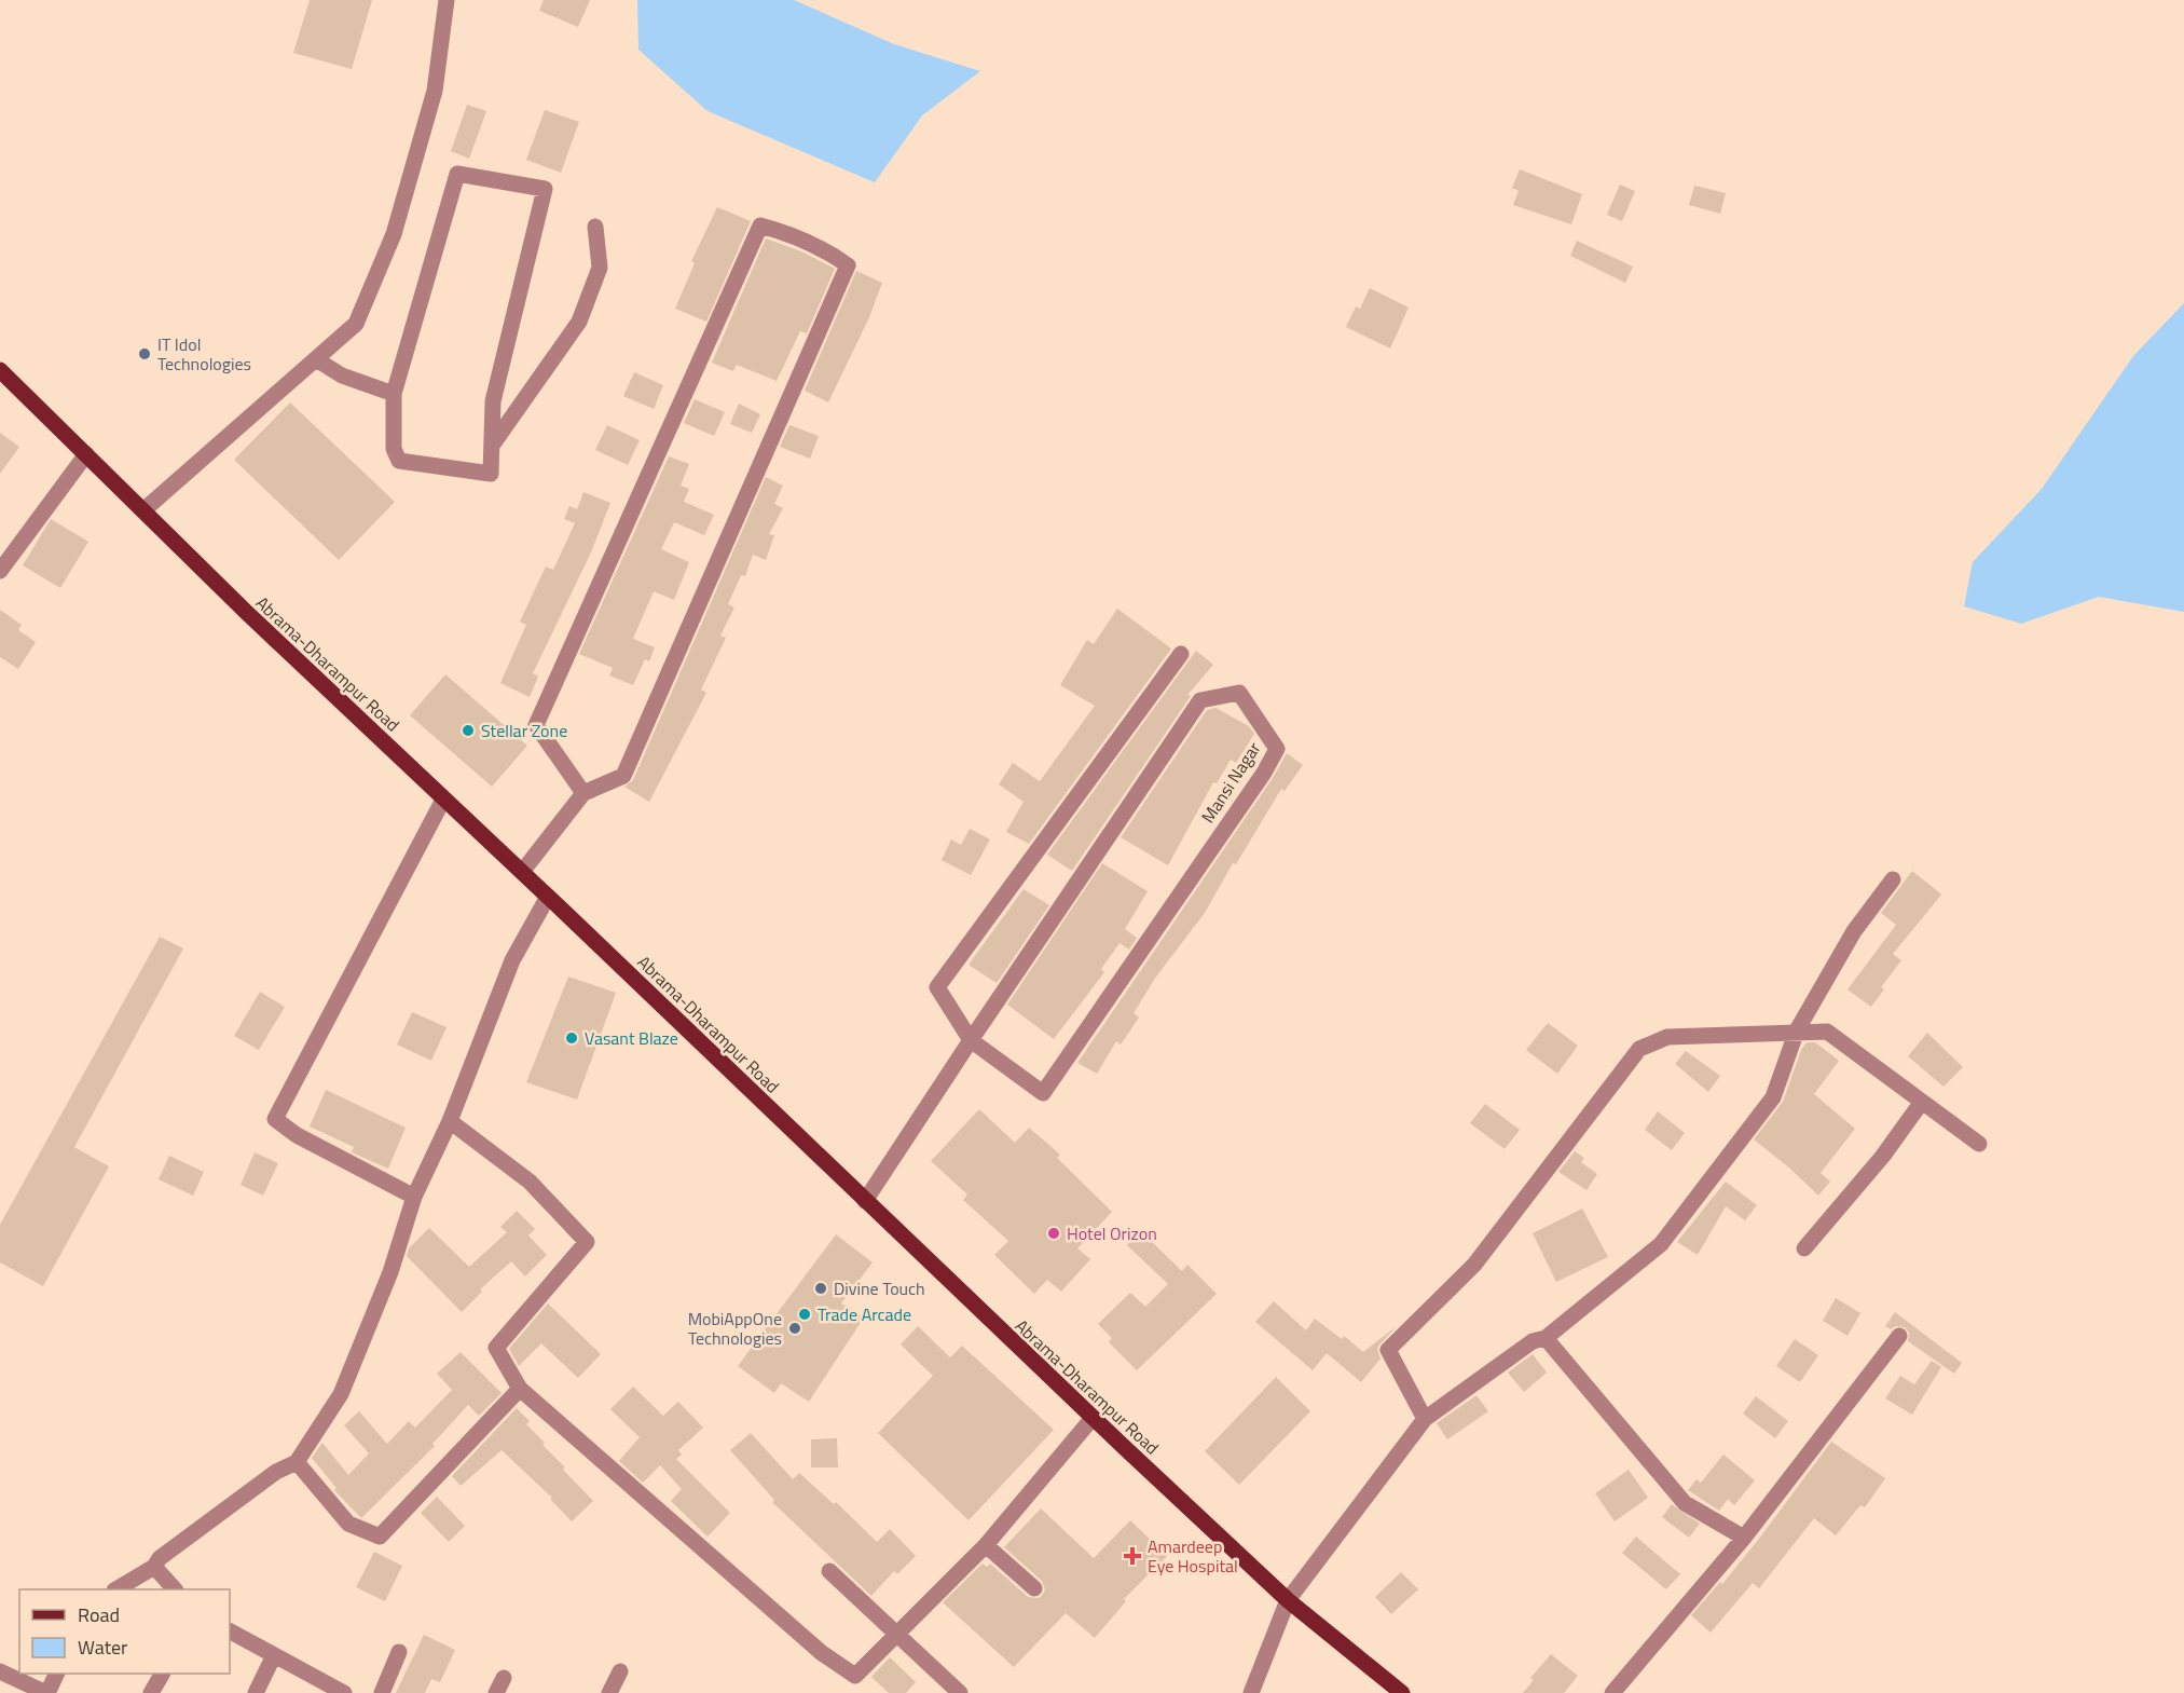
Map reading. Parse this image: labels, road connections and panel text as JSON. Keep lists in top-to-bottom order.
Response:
{
  "streets": {
    "main road": ["Abrama-Dharampur Road"],
    "street": ["Mansi Nagar"]
  },
  "crossings": [
    ["Abrama-Dharampur Road", "Mansi Nagar"]
  ],
  "places": {
    "other": [
      "IT Idol Technologies",
      "Stellar Zone",
      "Vasant Blaze",
      "Hotel Orizon",
      "Divine Touch",
      "Trade Arcade",
      "MobiAppOne Technologies"
    ],
    "health": ["Amardeep Eye Hospital"]
  },
  "legend": ["Road", "Water"]
}
